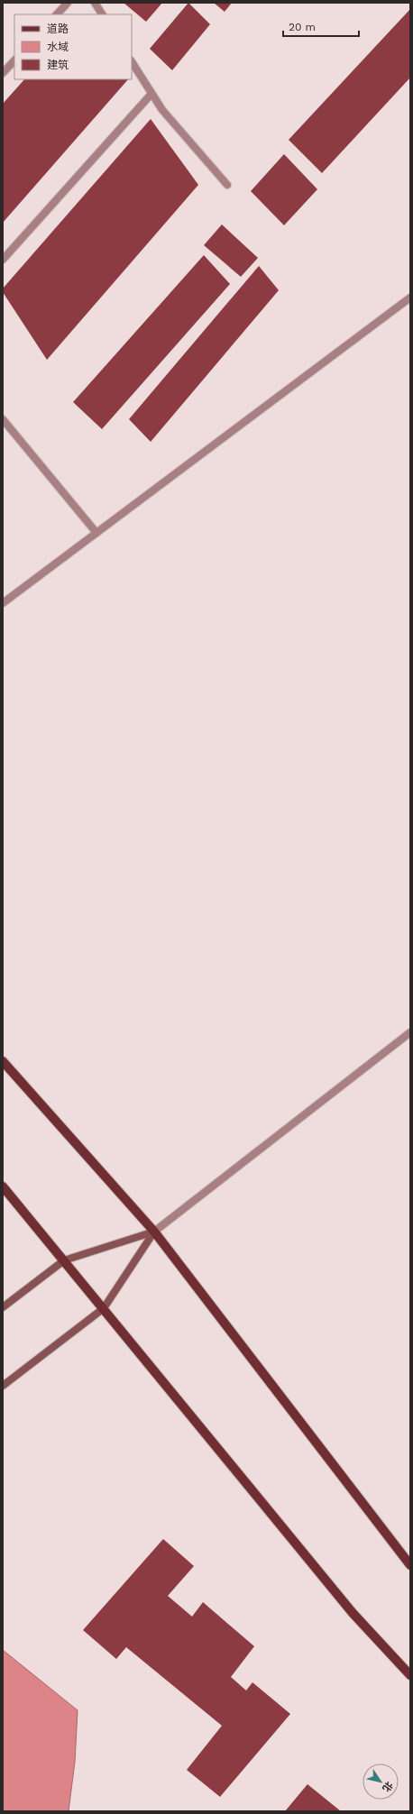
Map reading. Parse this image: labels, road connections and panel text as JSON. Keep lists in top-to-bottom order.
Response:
{
  "legend": ["道路", "水域", "建筑"],
  "scale_bar": "20 m",
  "north": "bottom right"
}
